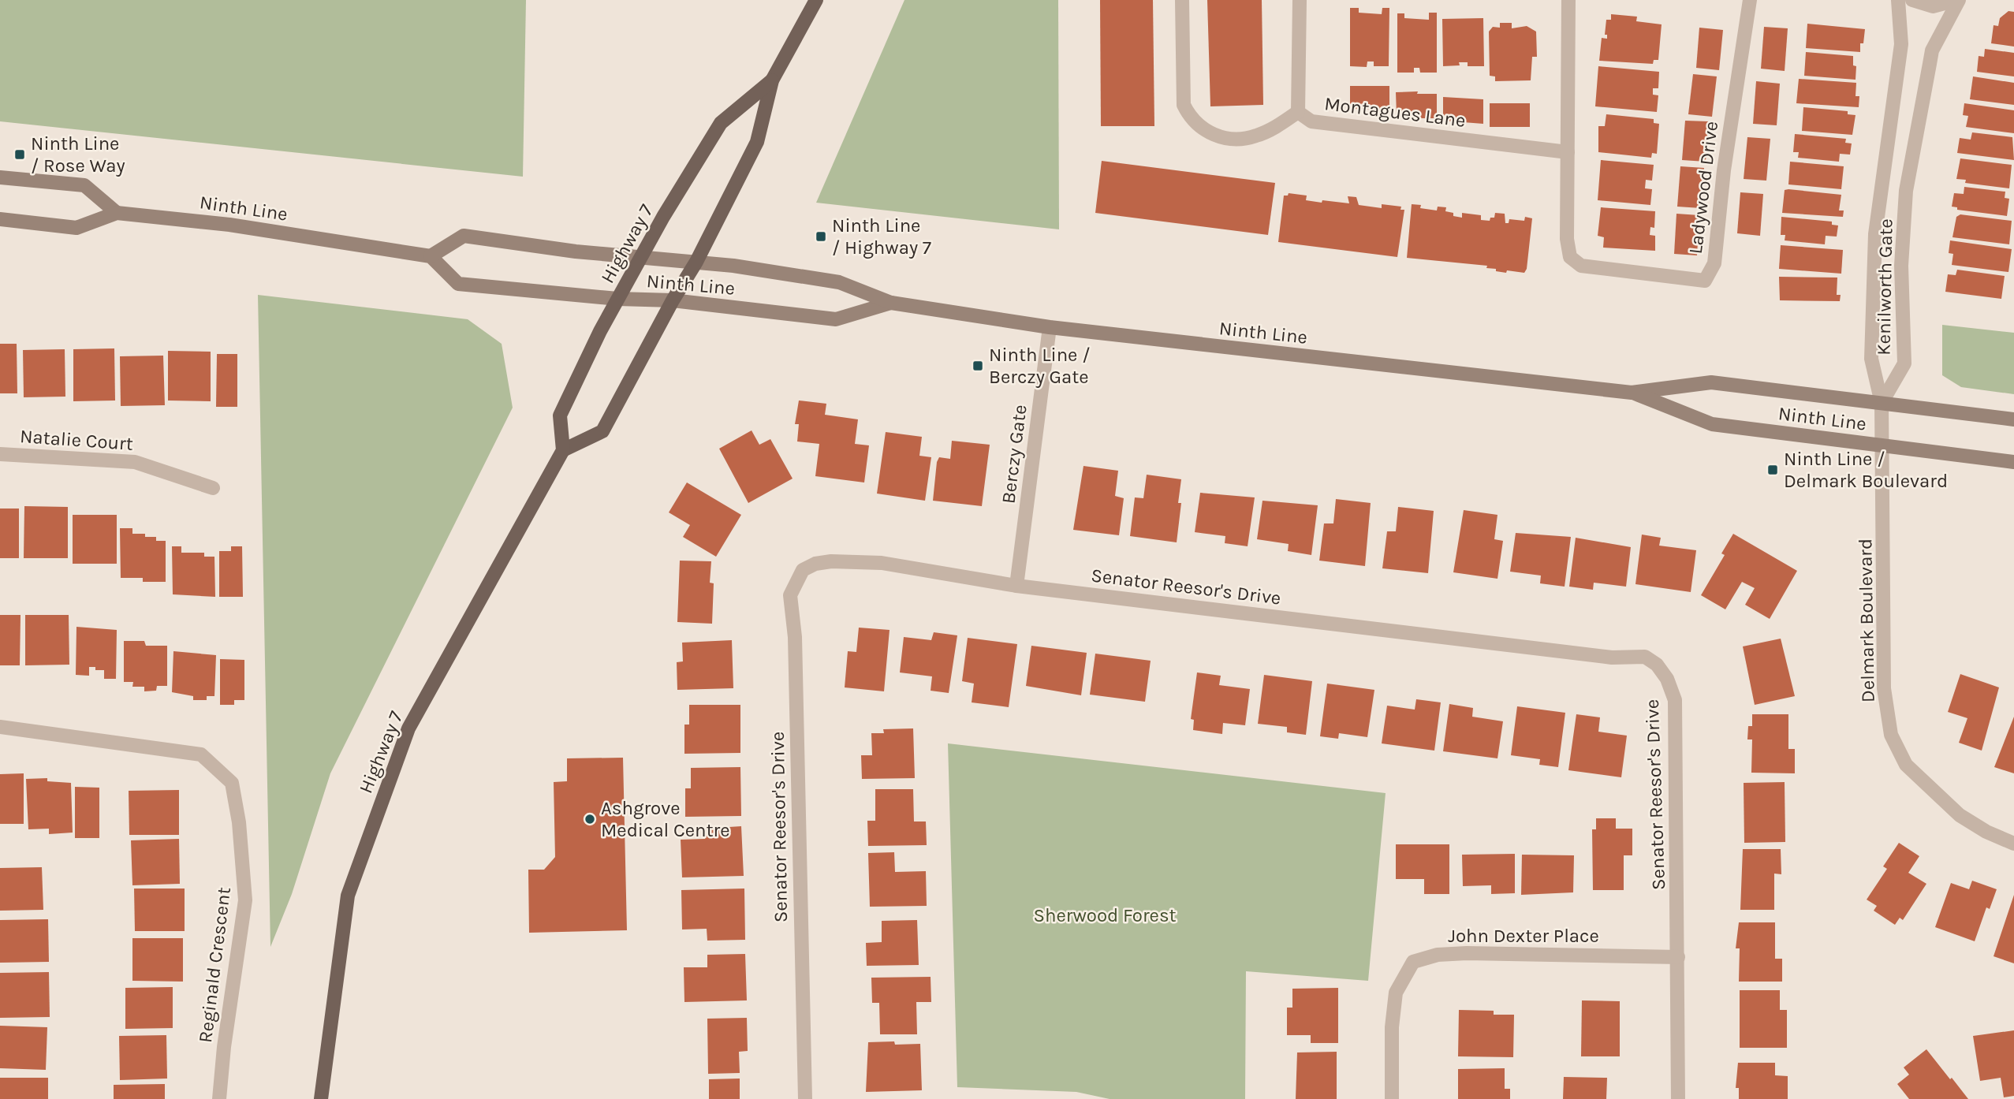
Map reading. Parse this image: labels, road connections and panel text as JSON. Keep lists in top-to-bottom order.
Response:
{
  "streets": {
    "main road": ["Ninth Line", "Highway 7"],
    "street": [
      "Montagues Lane",
      "Ladywood Drive",
      "Kenilworth Gate",
      "Natalie Court",
      "Berczy Gate",
      "Senator Reesor's Drive",
      "Delmark Boulevard",
      "John Dexter Place",
      "Reginald Crescent"
    ]
  },
  "crossings": [
    ["Montagues Lane", "Ladywood Drive"],
    ["Ninth Line", "Highway 7"],
    ["Ninth Line", "Kenilworth Gate"],
    ["Ninth Line", "Berczy Gate"],
    ["Ninth Line", "Delmark Boulevard"],
    ["Kenilworth Gate", "Delmark Boulevard"],
    ["Berczy Gate", "Senator Reesor's Drive"],
    ["Senator Reesor's Drive", "John Dexter Place"]
  ],
  "parks": ["Sherwood Forest"],
  "places": {
    "transit": [
      "Ninth Line / Rose Way",
      "Ninth Line / Highway 7",
      "Ninth Line / Berczy Gate",
      "Ninth Line / Delmark Boulevard"
    ],
    "other": ["Ashgrove Medical Centre"]
  }
}
